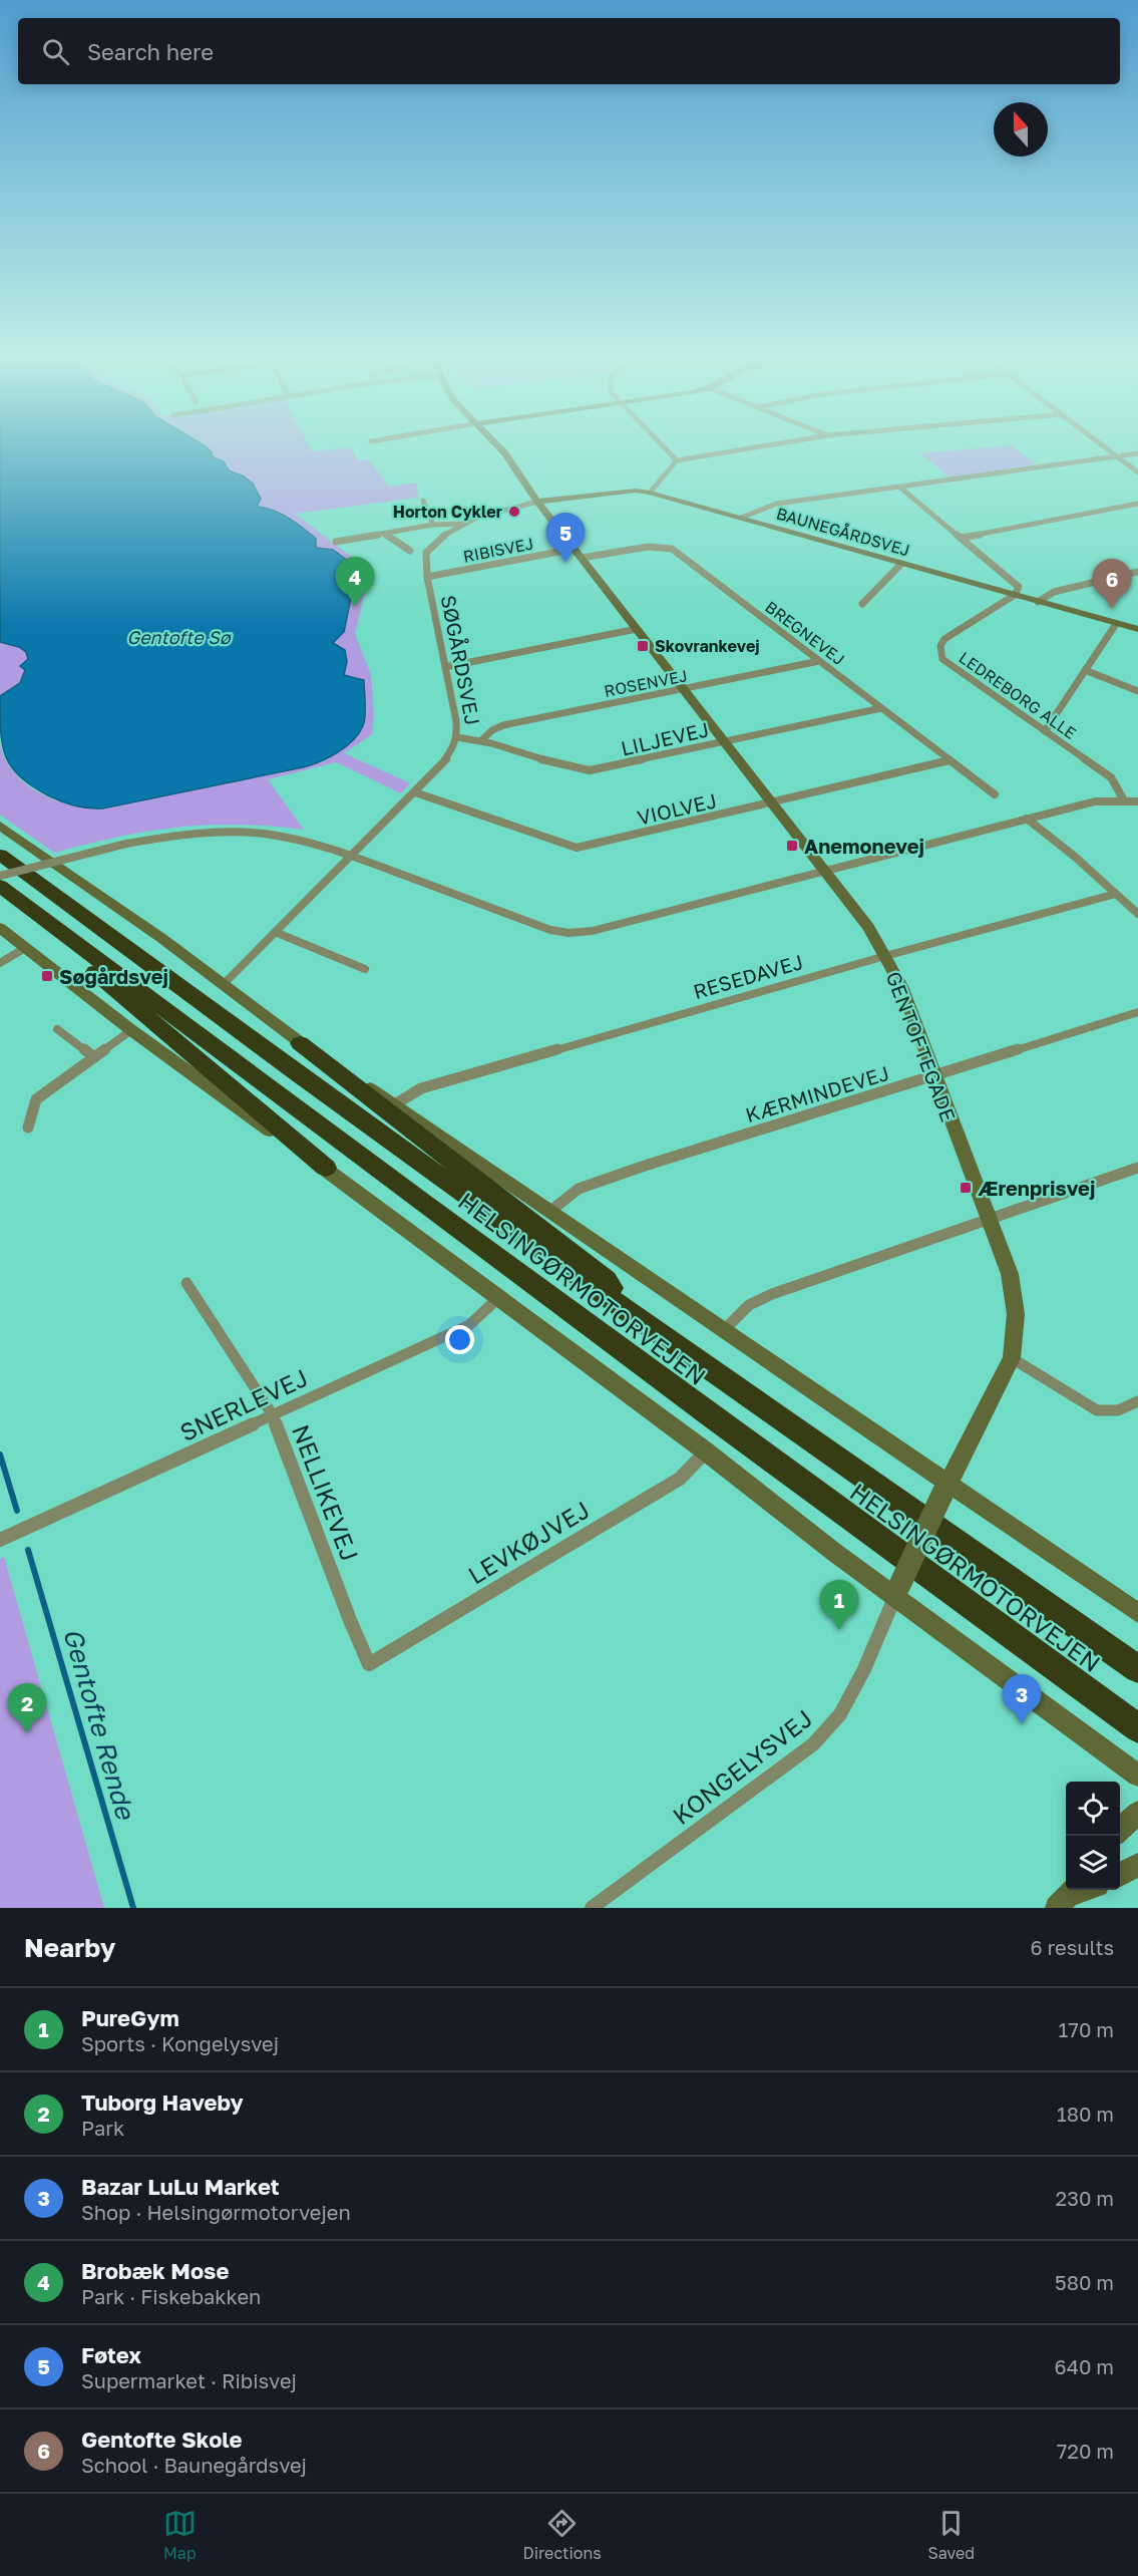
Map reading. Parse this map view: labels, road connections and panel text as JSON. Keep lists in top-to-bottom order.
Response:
{
  "streets": {
    "highway": ["HELSINGØRMOTORVEJEN"],
    "street": [
      "BAUNEGÅRDSVEJ",
      "RIBISVEJ",
      "BREGNEVEJ",
      "SØGÅRDSVEJ",
      "ROSENVEJ",
      "LEDREBORG ALLE",
      "LILJEVEJ",
      "VIOLVEJ",
      "RESEDAVEJ",
      "GENTOFTEGADE",
      "KÆRMINDEVEJ",
      "SNERLEVEJ",
      "NELLIKEVEJ",
      "LEVKØJVEJ",
      "KONGELYSVEJ"
    ]
  },
  "crossings": [
    ["BAUNEGÅRDSVEJ", "SØGÅRDSVEJ"],
    ["BAUNEGÅRDSVEJ", "LEDREBORG ALLE"],
    ["BAUNEGÅRDSVEJ", "GENTOFTEGADE"],
    ["RIBISVEJ", "BREGNEVEJ"],
    ["RIBISVEJ", "SØGÅRDSVEJ"],
    ["RIBISVEJ", "GENTOFTEGADE"],
    ["BREGNEVEJ", "ROSENVEJ"],
    ["BREGNEVEJ", "LILJEVEJ"],
    ["BREGNEVEJ", "VIOLVEJ"],
    ["BREGNEVEJ", "GENTOFTEGADE"],
    ["SØGÅRDSVEJ", "LILJEVEJ"],
    ["SØGÅRDSVEJ", "VIOLVEJ"],
    ["SØGÅRDSVEJ", "GENTOFTEGADE"],
    ["ROSENVEJ", "LILJEVEJ"],
    ["ROSENVEJ", "GENTOFTEGADE"],
    ["LILJEVEJ", "GENTOFTEGADE"],
    ["VIOLVEJ", "GENTOFTEGADE"],
    ["RESEDAVEJ", "GENTOFTEGADE"],
    ["GENTOFTEGADE", "KÆRMINDEVEJ"],
    ["GENTOFTEGADE", "KONGELYSVEJ"],
    ["SNERLEVEJ", "NELLIKEVEJ"],
    ["NELLIKEVEJ", "LEVKØJVEJ"]
  ],
  "water": ["Gentofte Sø", "Gentofte Rende"],
  "places": {
    "other": ["Horton Cykler"],
    "transit": [
      "Skovrankevej",
      "Anemonevej",
      "Søgårdsvej",
      "Ærenprisvej"
    ]
  },
  "north": "top",
  "page": {
    "search": "Search here",
    "pins": [
      "5",
      "4",
      "6",
      "1",
      "3",
      "2"
    ],
    "heading": ["Nearby", "6 results"],
    "list": [
      {
        "mark": "1",
        "name": "PureGym",
        "note": "Sports · Kongelysvej",
        "value": "170 m"
      },
      {
        "mark": "2",
        "name": "Tuborg Haveby",
        "note": "Park",
        "value": "180 m"
      },
      {
        "mark": "3",
        "name": "Bazar LuLu Market",
        "note": "Shop · Helsingørmotorvejen",
        "value": "230 m"
      },
      {
        "mark": "4",
        "name": "Brobæk Mose",
        "note": "Park · Fiskebakken",
        "value": "580 m"
      },
      {
        "mark": "5",
        "name": "Føtex",
        "note": "Supermarket · Ribisvej",
        "value": "640 m"
      },
      {
        "mark": "6",
        "name": "Gentofte Skole",
        "note": "School · Baunegårdsvej",
        "value": "720 m"
      }
    ],
    "nav": ["Map", "Directions", "Saved"]
  }
}
